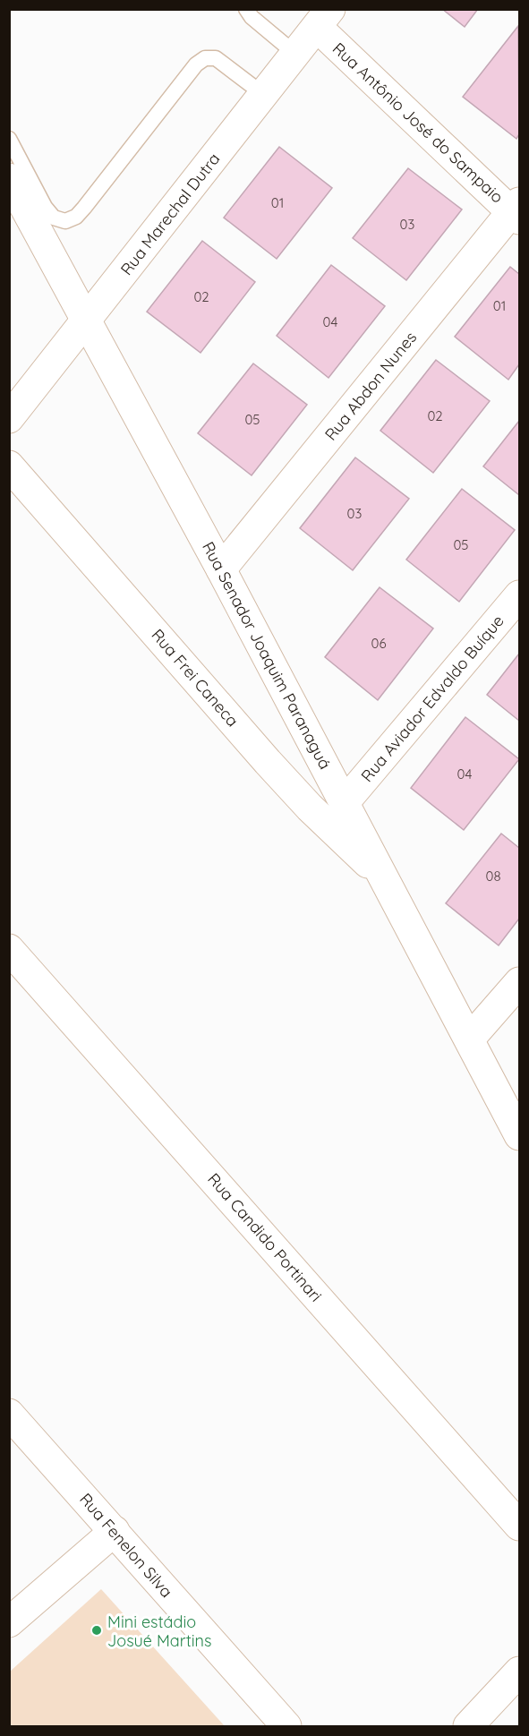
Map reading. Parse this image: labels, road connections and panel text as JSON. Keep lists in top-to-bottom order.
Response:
{
  "streets": {
    "street": [
      "Rua Antônio José do Sampaio",
      "Rua Marechal Dutra",
      "Rua Abdon Nunes",
      "Rua Senador Joaquim Paranaguá",
      "Rua Frei Caneca",
      "Rua Aviador Edvaldo Buíque",
      "Rua Candido Portinari",
      "Rua Fenelon Silva"
    ]
  },
  "crossings": [
    ["Rua Antônio José do Sampaio", "Rua Marechal Dutra"],
    ["Rua Antônio José do Sampaio", "Rua Abdon Nunes"],
    ["Rua Marechal Dutra", "Rua Senador Joaquim Paranaguá"],
    ["Rua Abdon Nunes", "Rua Senador Joaquim Paranaguá"],
    ["Rua Senador Joaquim Paranaguá", "Rua Frei Caneca"],
    ["Rua Senador Joaquim Paranaguá", "Rua Aviador Edvaldo Buíque"]
  ],
  "places": ["Mini estádio Josué Martins"],
  "house_numbers": [
    "01",
    "03",
    "02",
    "01",
    "04",
    "02",
    "05",
    "03",
    "05",
    "06",
    "04",
    "08"
  ]
}
